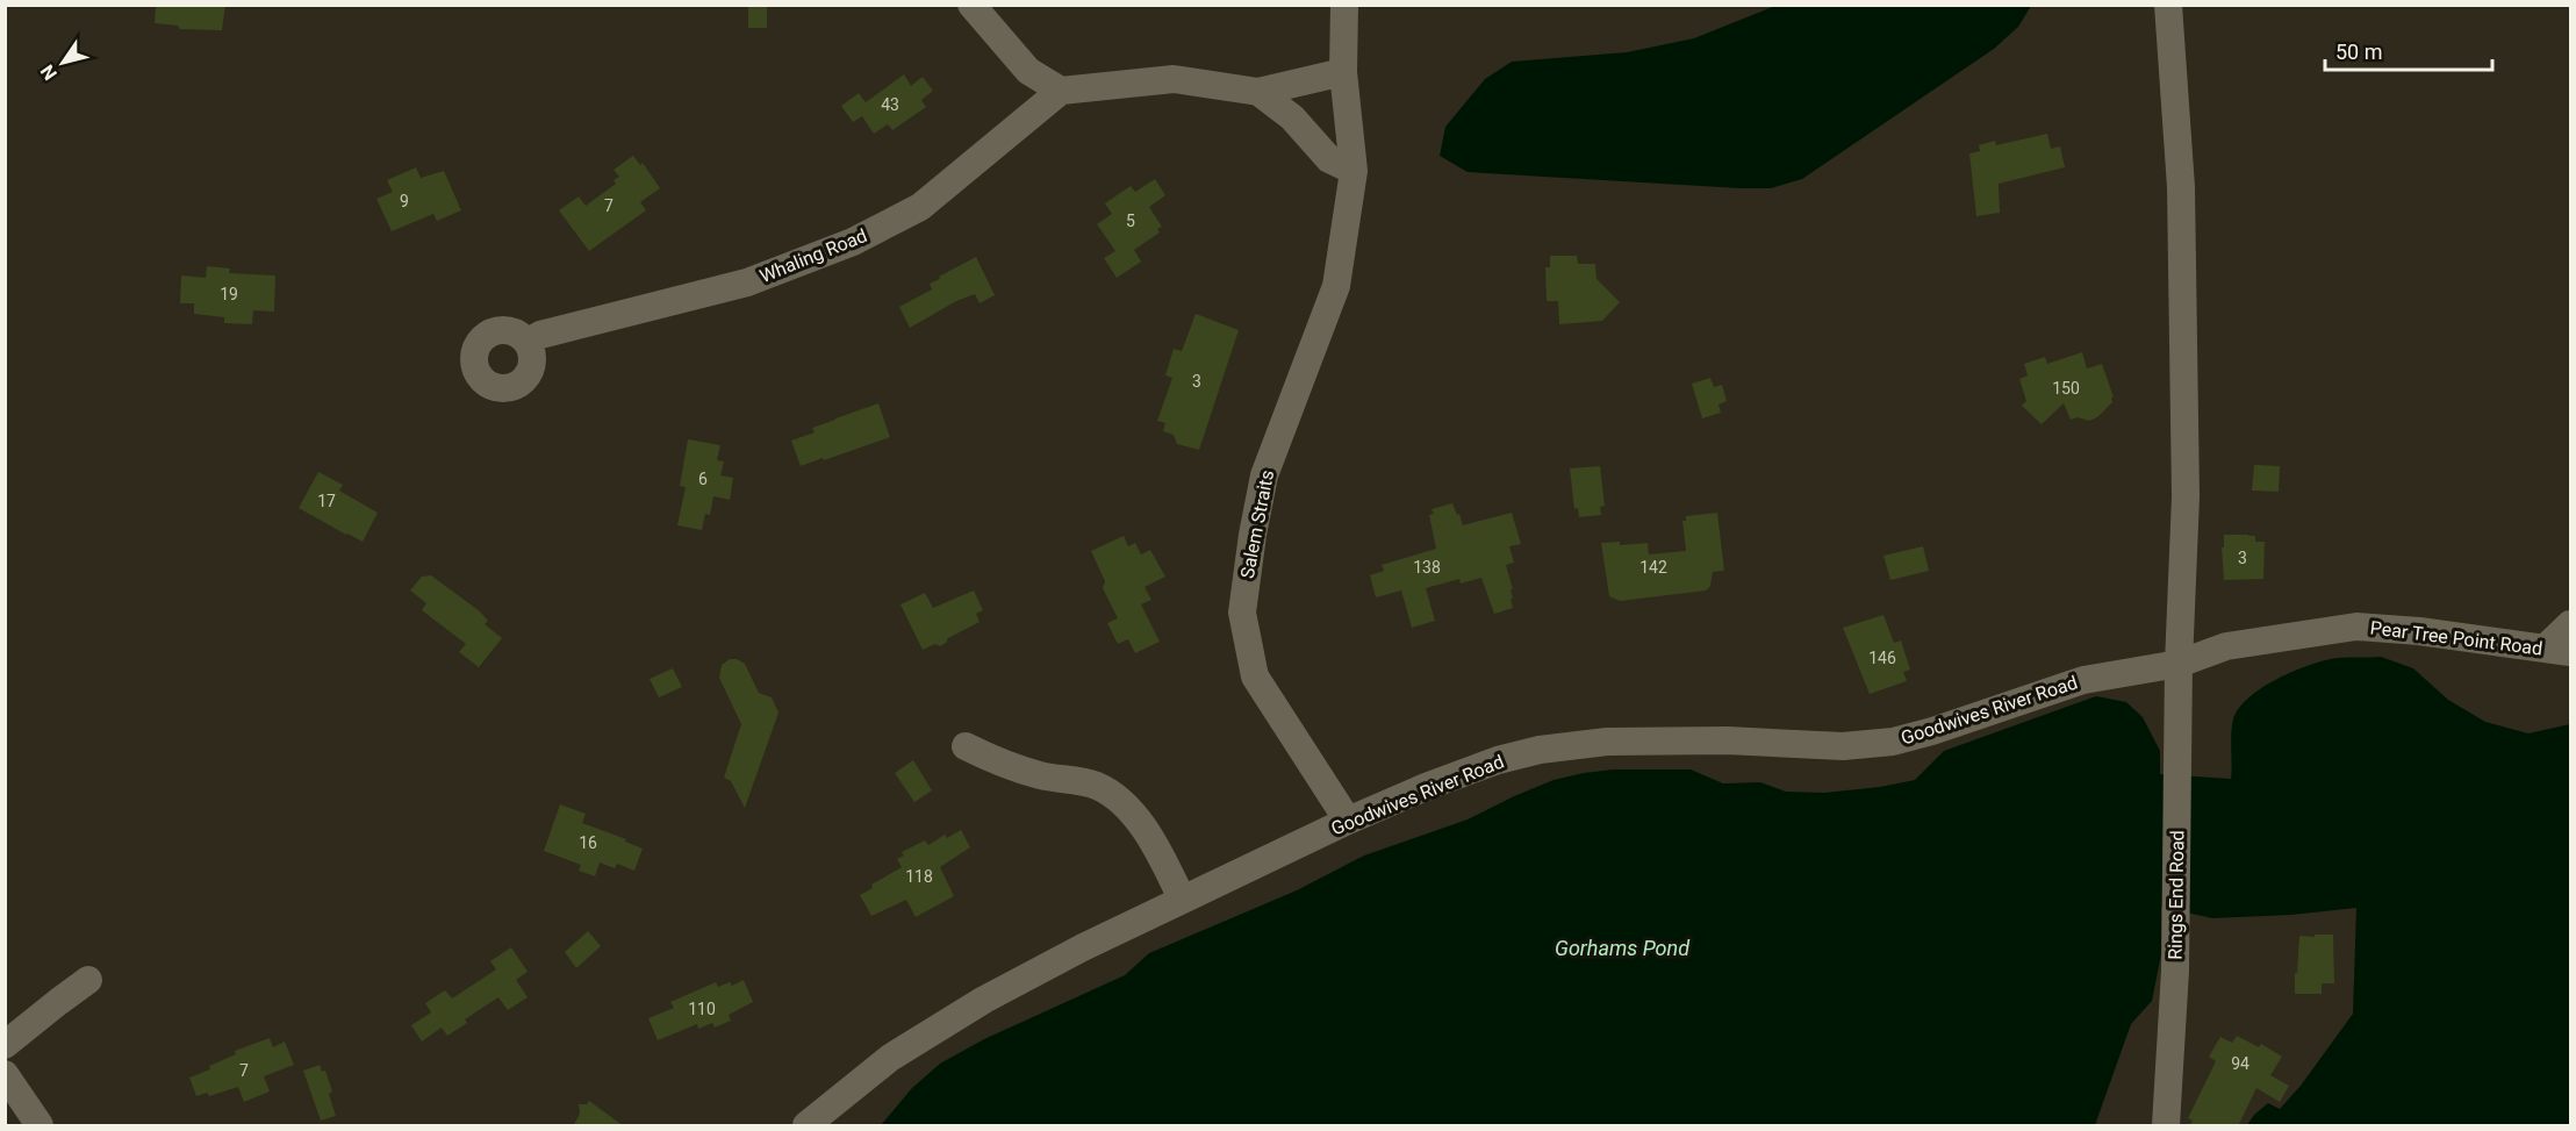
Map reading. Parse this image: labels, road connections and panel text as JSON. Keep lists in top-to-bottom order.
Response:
{
  "streets": {
    "street": [
      "Whaling Road",
      "Salem Straits",
      "Pear Tree Point Road",
      "Goodwives River Road",
      "Rings End Road"
    ]
  },
  "crossings": [
    ["Salem Straits", "Goodwives River Road"],
    ["Pear Tree Point Road", "Goodwives River Road"],
    ["Pear Tree Point Road", "Rings End Road"],
    ["Goodwives River Road", "Rings End Road"]
  ],
  "water": ["Gorhams Pond"],
  "house_numbers": [
    "43",
    "9",
    "7",
    "5",
    "19",
    "3",
    "150",
    "6",
    "17",
    "3",
    "138",
    "142",
    "146",
    "16",
    "118",
    "110",
    "94",
    "7"
  ],
  "scale_bar": "50 m",
  "north": "bottom left"
}
